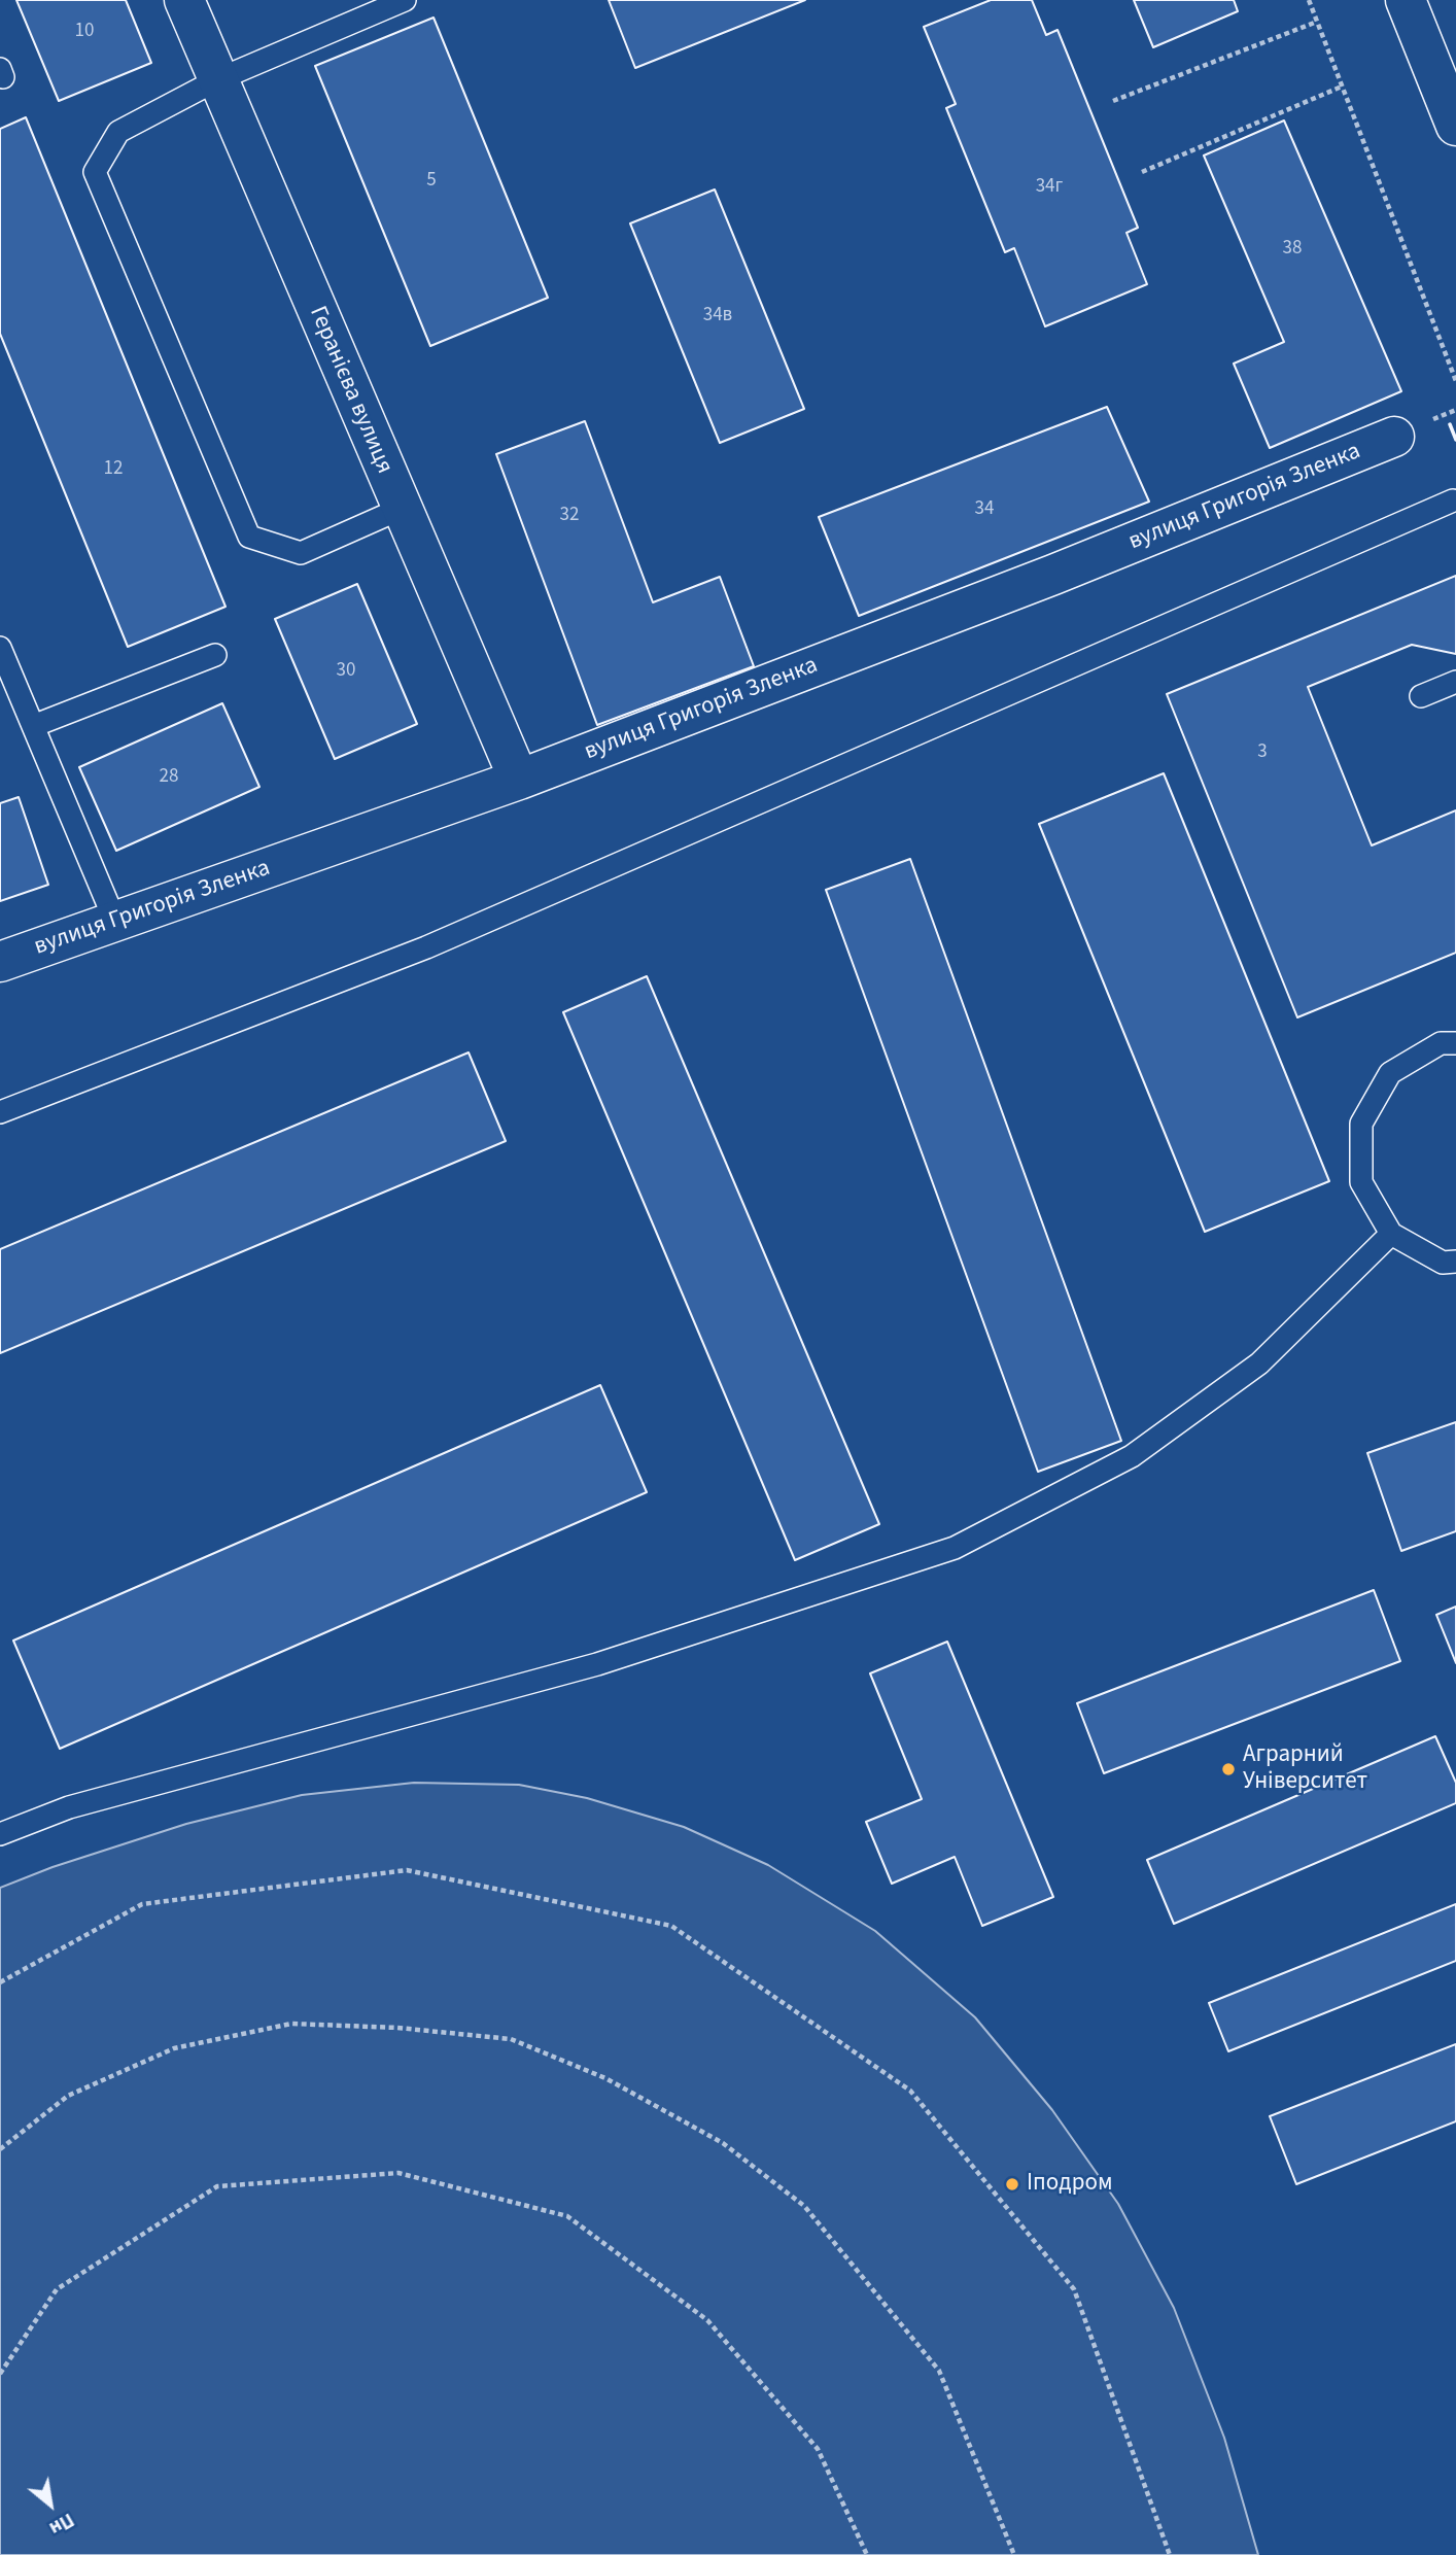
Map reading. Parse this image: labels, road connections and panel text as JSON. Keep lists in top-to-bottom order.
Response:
{
  "streets": {
    "street": ["Геранієва вулиця", "вулиця Григорія Зленка"]
  },
  "crossings": [
    ["Геранієва вулиця", "вулиця Григорія Зленка"]
  ],
  "places": ["Аграрний Університет", "Іподром"],
  "house_numbers": [
    "10",
    "5",
    "34г",
    "38",
    "34в",
    "12",
    "34",
    "32",
    "30",
    "3",
    "28"
  ],
  "north": "bottom right"
}
